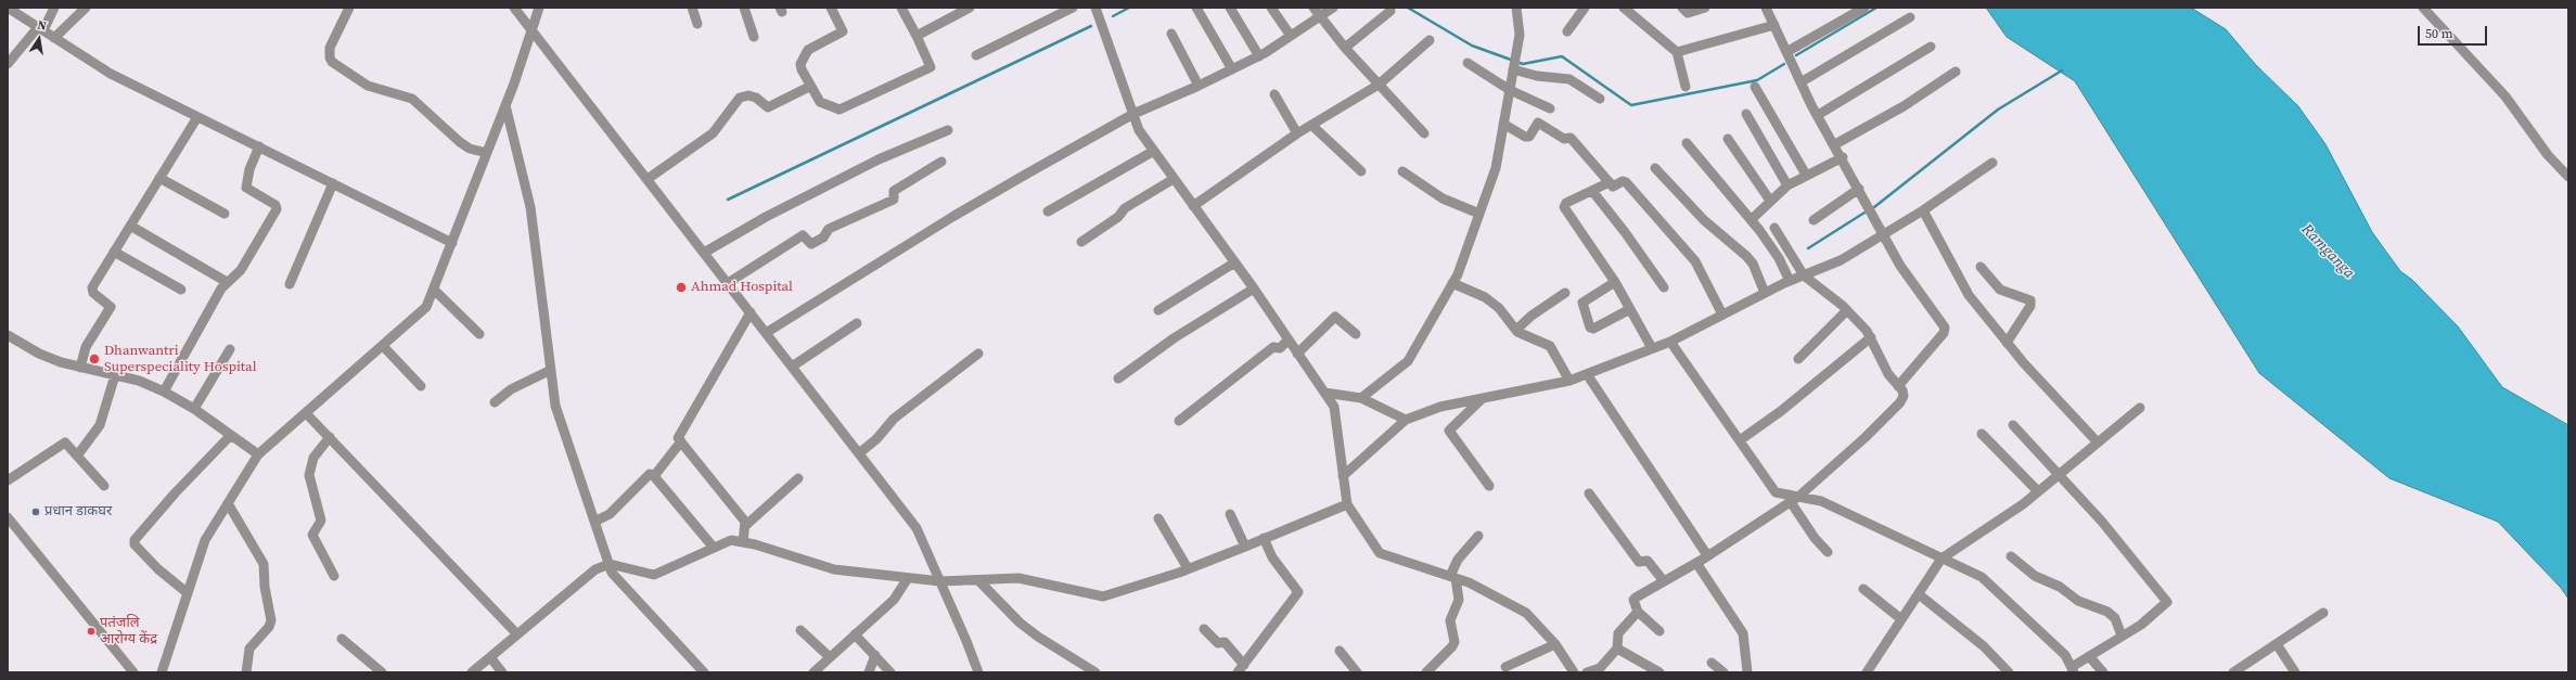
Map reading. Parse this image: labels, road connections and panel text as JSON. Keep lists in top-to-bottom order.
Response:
{
  "water": ["Ramganga"],
  "places": [
    "Ahmad Hospital",
    "Dhanwantri Superspeciality Hospital",
    "प्रधान डाकघर",
    "पतंजलि आरोग्य केंद्र"
  ],
  "scale_bar": "50 m",
  "north": "top"
}
